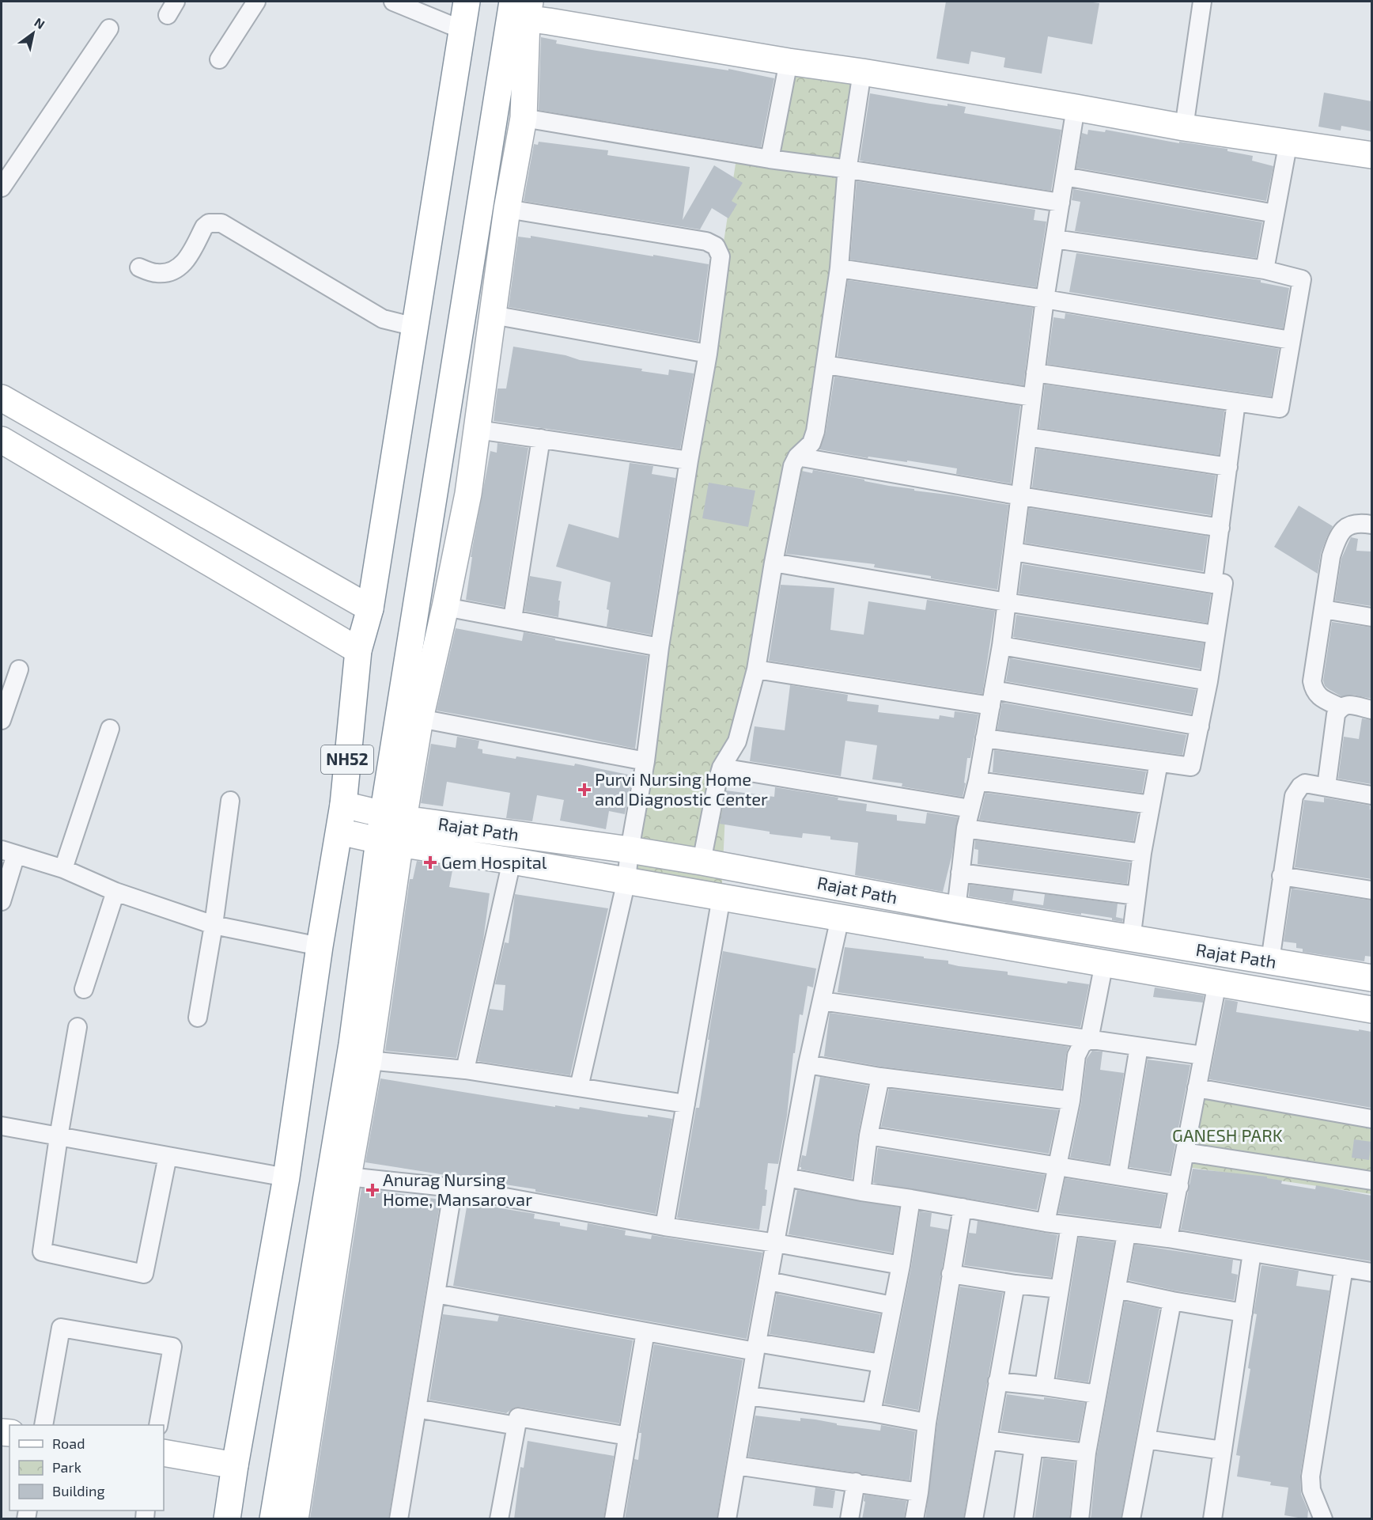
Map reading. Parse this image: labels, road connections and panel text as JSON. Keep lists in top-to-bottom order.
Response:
{
  "streets": {
    "main road": ["NH52", "Rajat Path"]
  },
  "crossings": [
    ["NH52", "Rajat Path"]
  ],
  "parks": ["GANESH PARK"],
  "places": {
    "health": ["Purvi Nursing Home and Diagnostic Center", "Gem Hospital", "Anurag Nursing Home, Mansarovar"]
  },
  "legend": ["Road", "Park", "Building"],
  "north": "top right"
}
